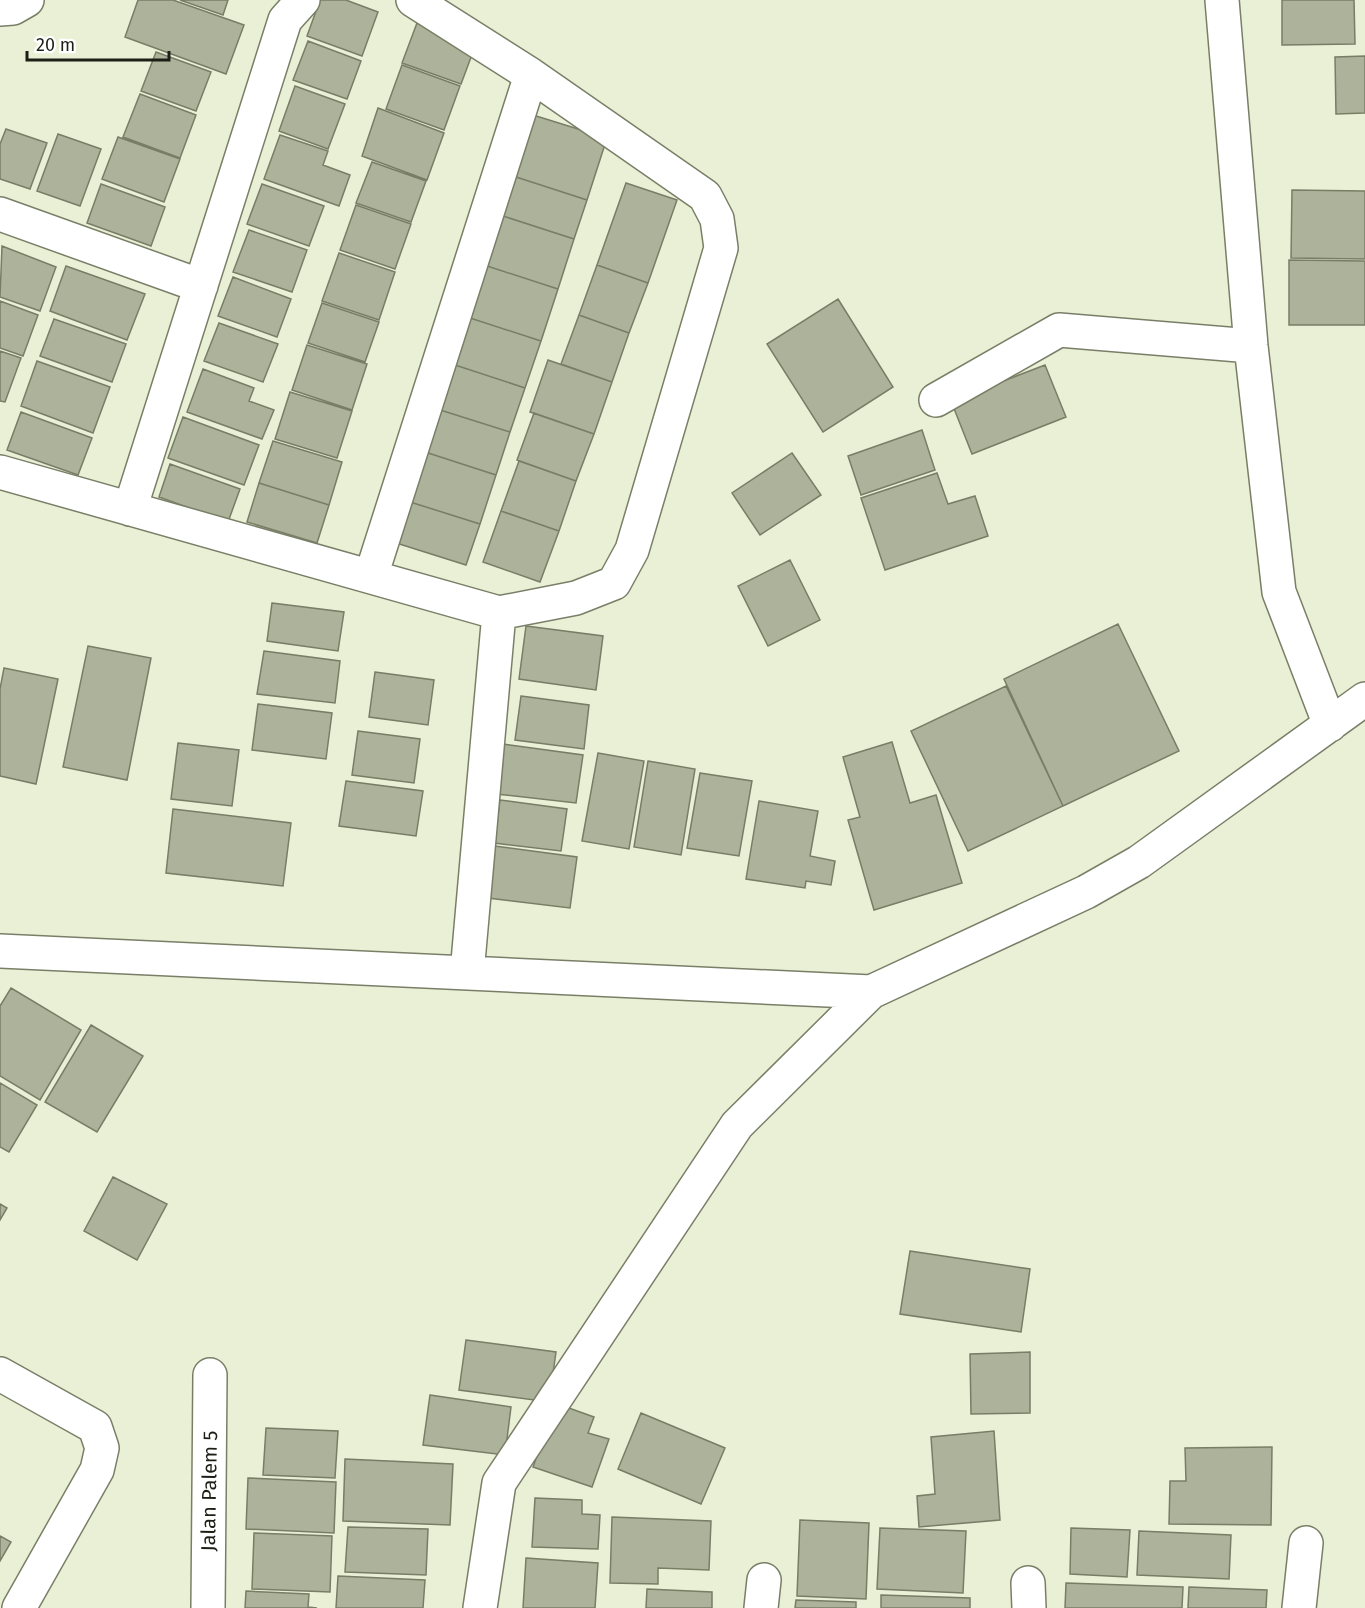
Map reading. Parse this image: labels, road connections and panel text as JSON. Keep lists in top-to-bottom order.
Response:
{
  "streets": {
    "street": ["Jalan Palem 5"]
  },
  "scale_bar": "20 m"
}
